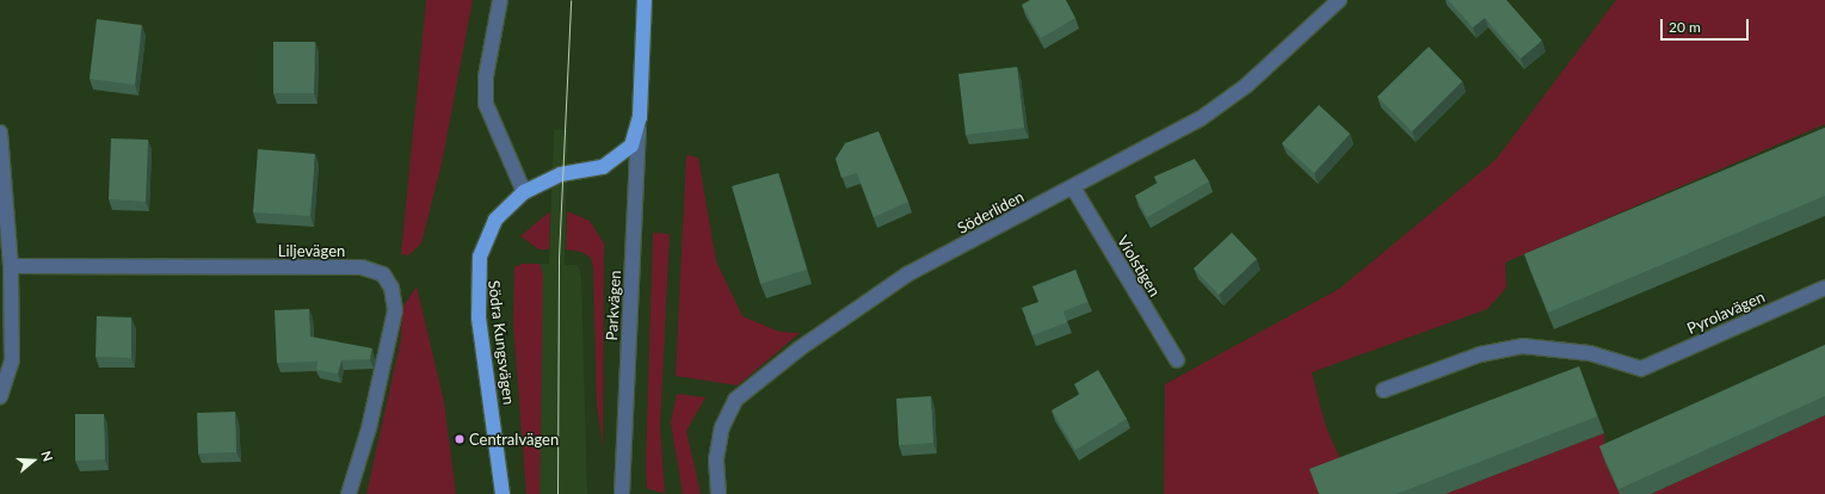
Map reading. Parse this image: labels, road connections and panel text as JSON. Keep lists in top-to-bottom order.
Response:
{
  "streets": {
    "main road": ["Södra Kungsvägen"],
    "street": [
      "Söderliden",
      "Liljevägen",
      "Violstigen",
      "Parkvägen",
      "Pyrolavägen"
    ]
  },
  "crossings": [
    ["Söderliden", "Violstigen"],
    ["Parkvägen", "Södra Kungsvägen"]
  ],
  "places": ["Centralvägen"],
  "scale_bar": "20 m",
  "north": "right"
}
